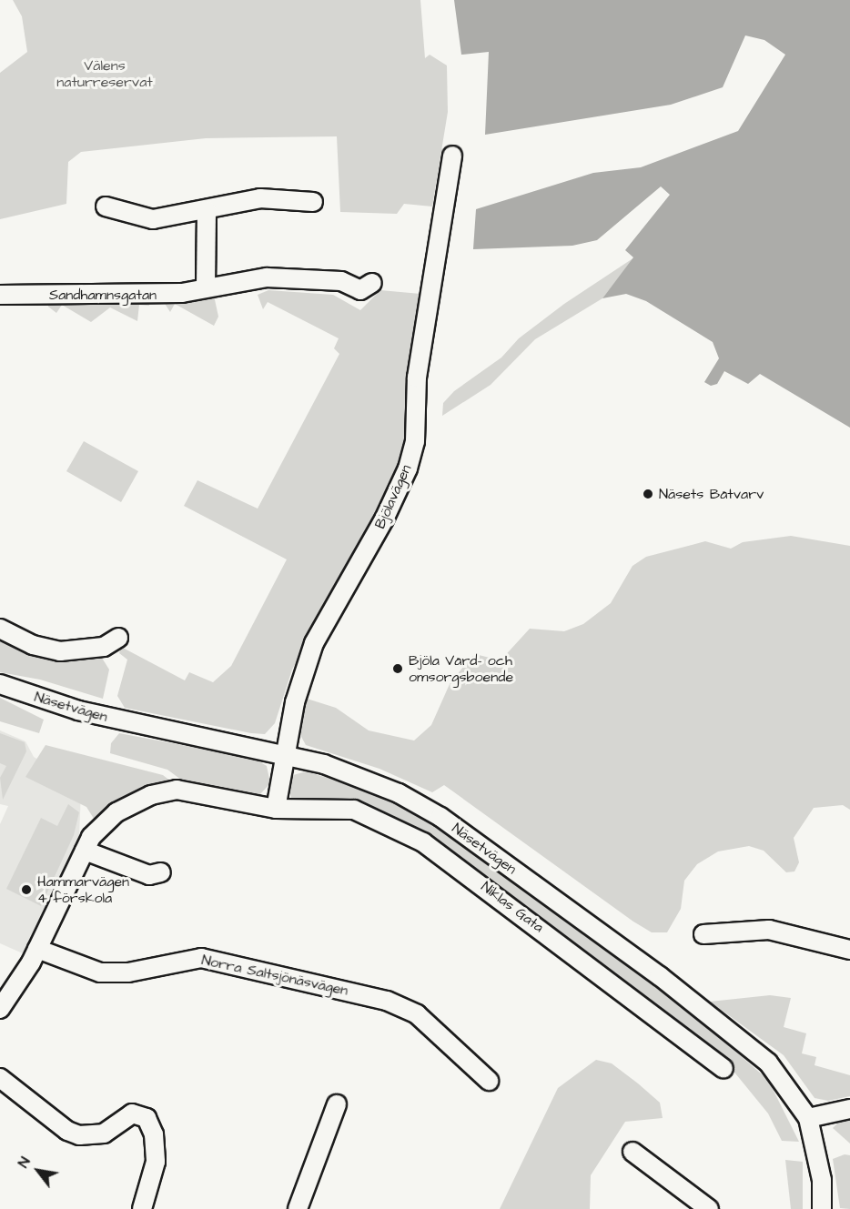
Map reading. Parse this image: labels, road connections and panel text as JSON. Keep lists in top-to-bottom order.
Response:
{
  "streets": {
    "street": [
      "Sandhamnsgatan",
      "Bjölavägen",
      "Näsetvägen",
      "Niklas Gata",
      "Norra Saltsjönäsvägen"
    ]
  },
  "crossings": [
    ["Bjölavägen", "Näsetvägen"],
    ["Bjölavägen", "Niklas Gata"],
    ["Niklas Gata", "Norra Saltsjönäsvägen"]
  ],
  "parks": ["Välens naturreservat"],
  "places": ["Näsets Båtvarv", "Bjöla Vård- och omsorgsboende", "Hammarvägen 4 förskola"],
  "north": "top left"
}
